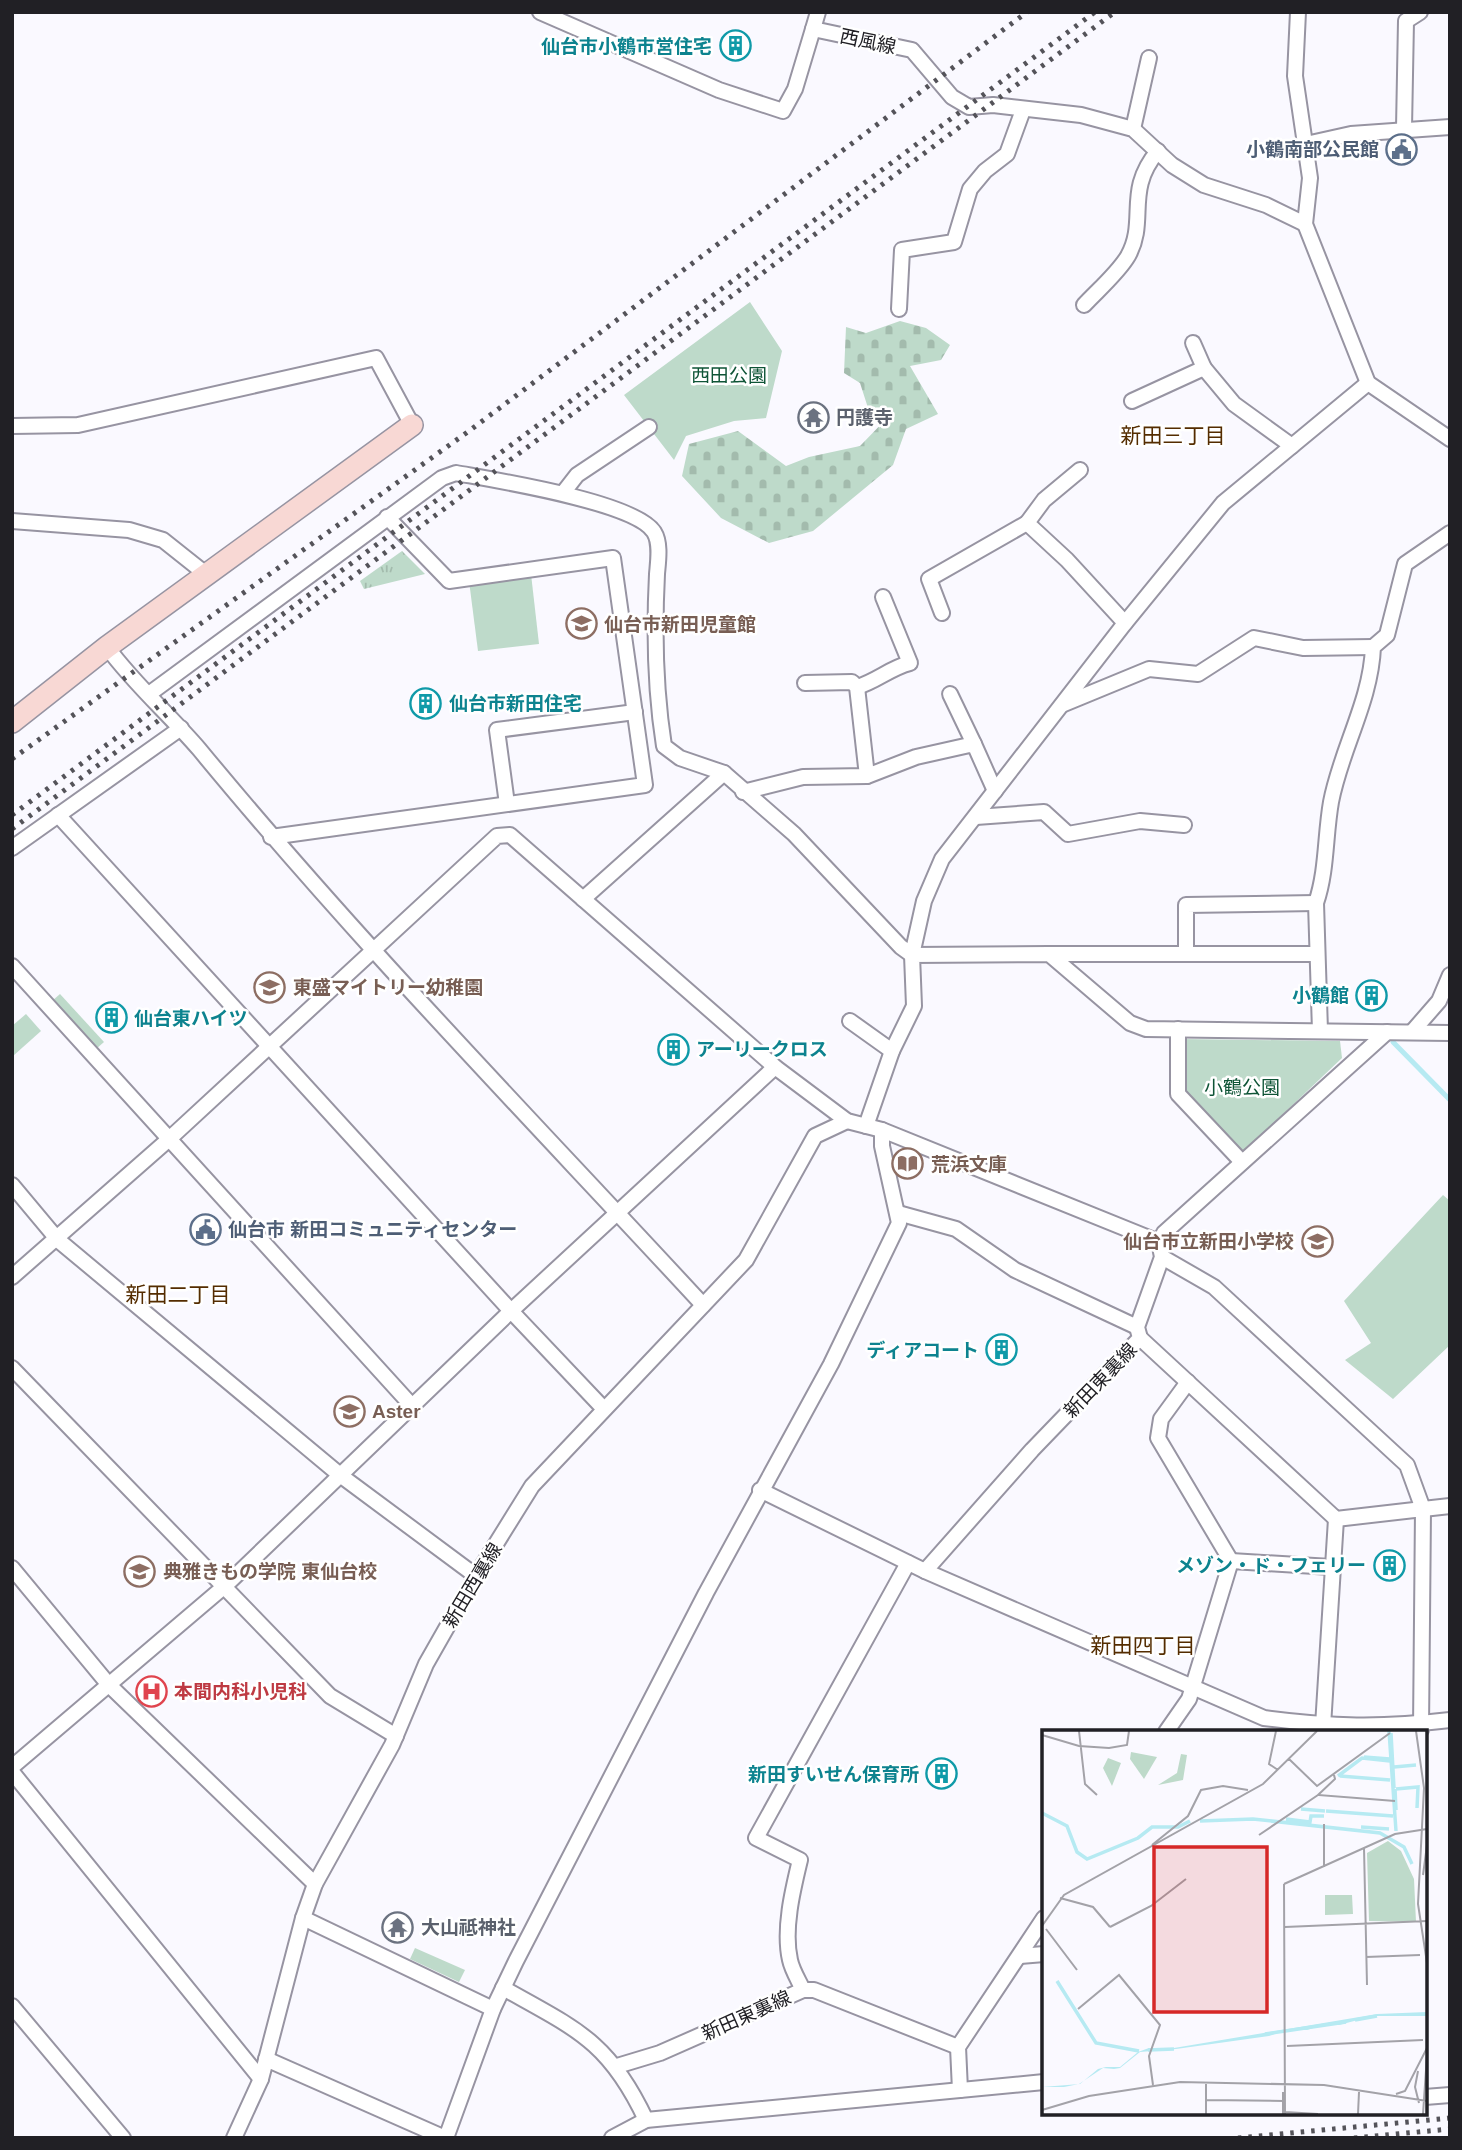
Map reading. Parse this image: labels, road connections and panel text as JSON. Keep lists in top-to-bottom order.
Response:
{
  "streets": {
    "street": ["西風線", "新田東裏線", "新田西裏線"]
  },
  "districts": ["新田三丁目", "新田二丁目", "新田四丁目"],
  "parks": ["西田公園", "小鶴公園"],
  "places": {
    "building": [
      "仙台市小鶴市営住宅",
      "仙台市新田住宅",
      "小鶴館",
      "仙台東ハイツ",
      "アーリークロス",
      "ディアコート",
      "メゾン・ド・フェリー",
      "新田すいせん保育所"
    ],
    "public building": ["小鶴南部公民館", "仙台市 新田コミュニティセンター"],
    "temple": ["円護寺", "大山祗神社"],
    "school or university": [
      "仙台市新田児童館",
      "東盛マイトリー幼稚園",
      "仙台市立新田小学校",
      "Aster",
      "典雅きもの学院 東仙台校"
    ],
    "library": ["荒浜文庫"],
    "hospital": ["本間内科小児科"]
  }
}
